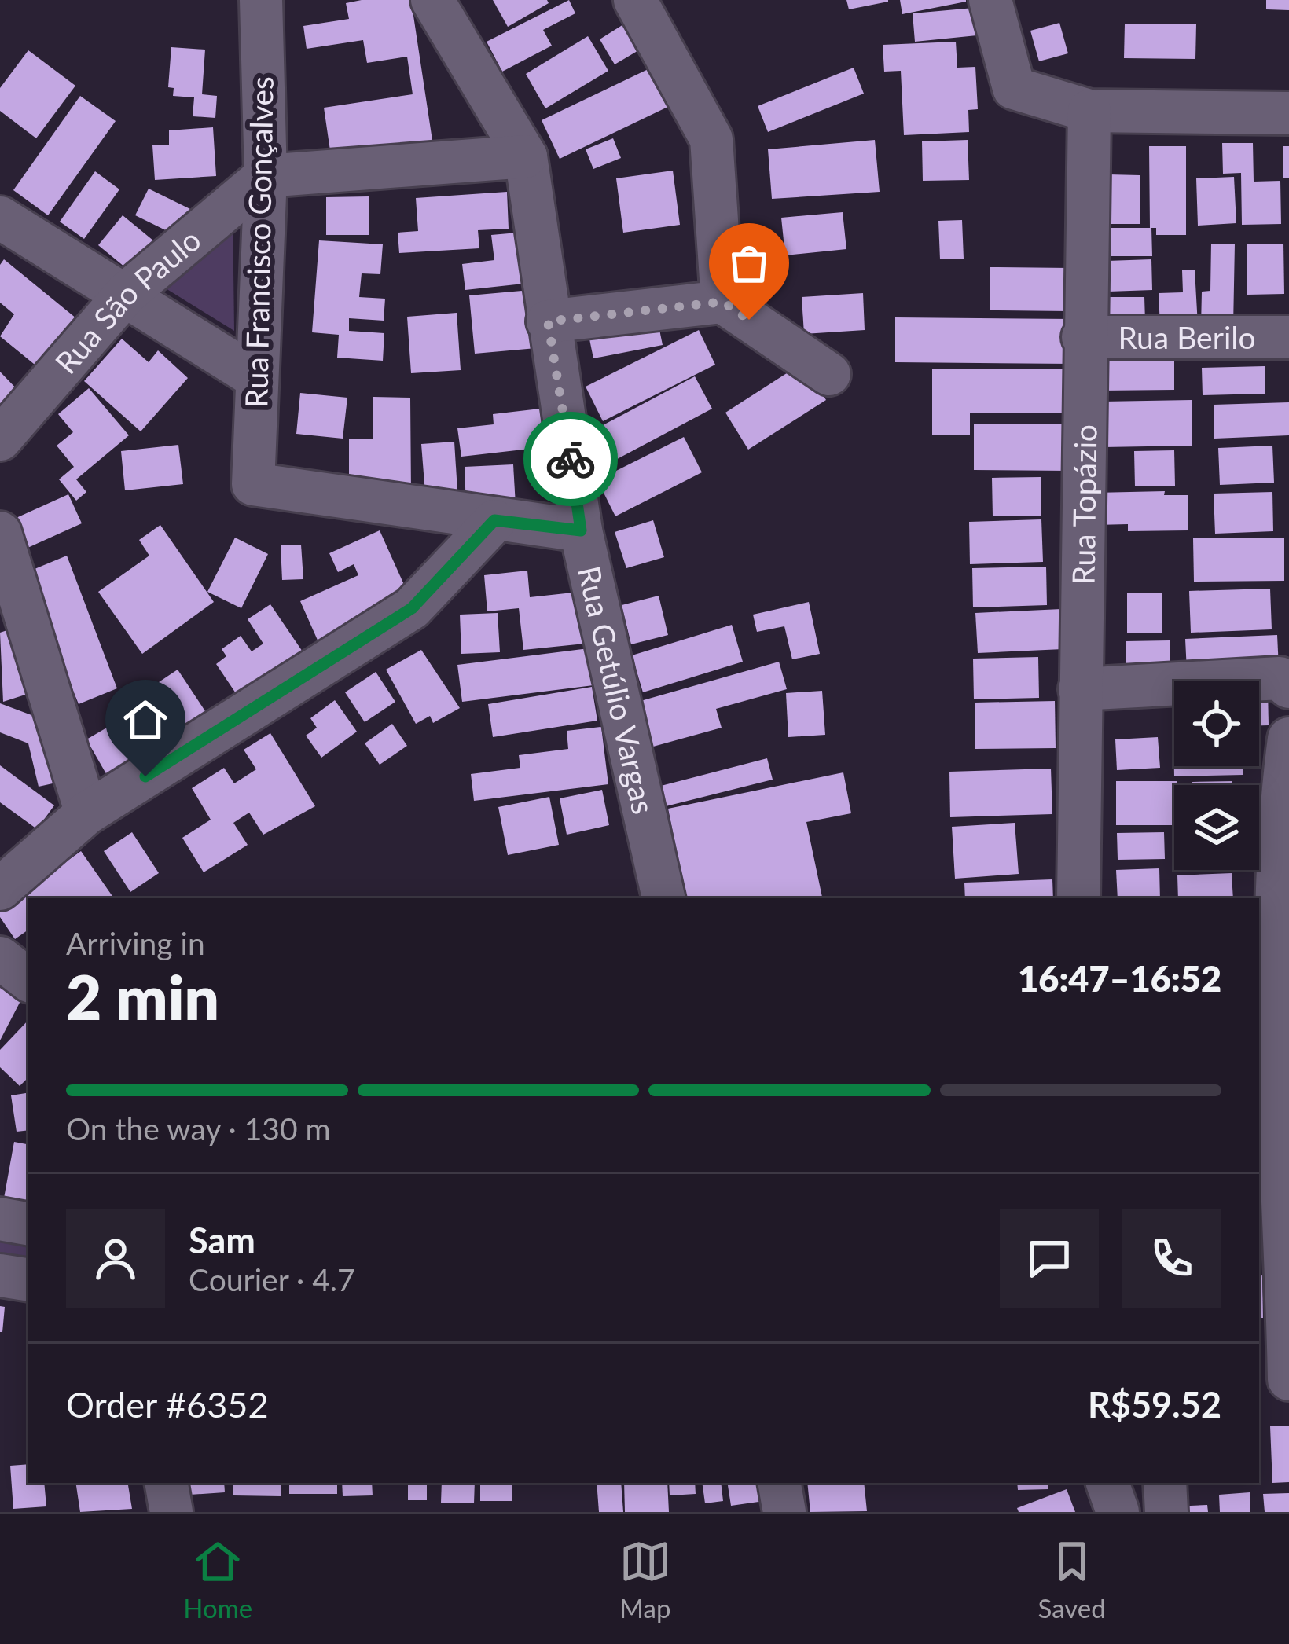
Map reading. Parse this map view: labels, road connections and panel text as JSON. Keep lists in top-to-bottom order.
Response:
{
  "streets": {
    "street": [
      "Rua Francisco Gonçalves",
      "Rua São Paulo",
      "Rua Berilo",
      "Rua Topázio",
      "Rua Getúlio Vargas"
    ]
  },
  "crossings": [
    ["Rua Francisco Gonçalves", "Rua São Paulo"],
    ["Rua Berilo", "Rua Topázio"]
  ],
  "page": {
    "heading": ["2 min", "Arriving in", "16:47–16:52"],
    "panel": [
      "Sam",
      "Courier · 4.7",
      "Order #6352",
      "R$59.52"
    ],
    "bar": "On the way · 130 m",
    "tabs": ["Home", "Map", "Saved"]
  }
}
